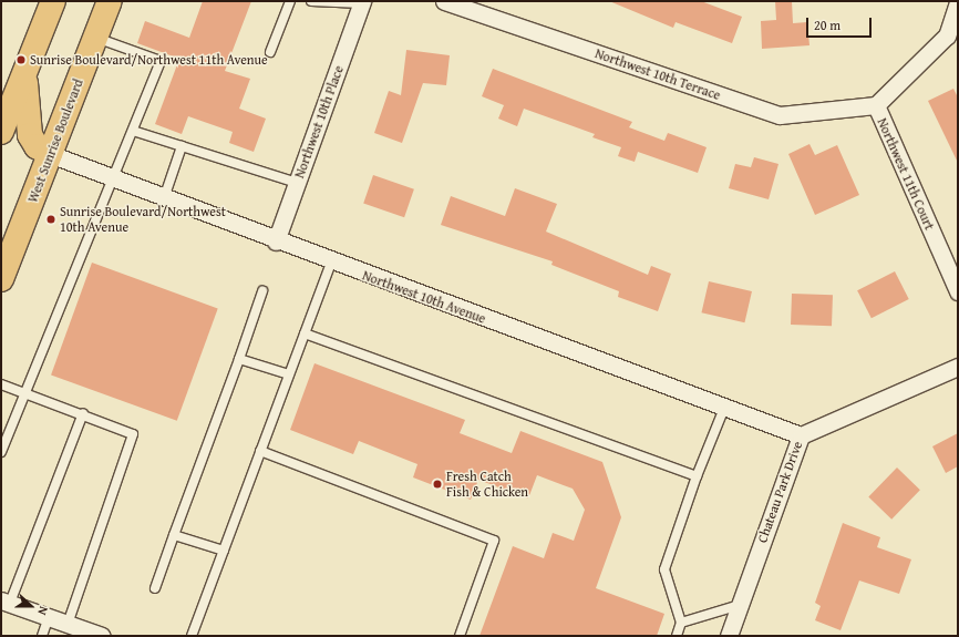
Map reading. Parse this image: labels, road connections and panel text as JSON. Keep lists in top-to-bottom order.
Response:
{
  "streets": {
    "main road": ["West Sunrise Boulevard"],
    "street": [
      "Northwest 10th Terrace",
      "Northwest 10th Place",
      "Northwest 11th Court",
      "Northwest 10th Avenue",
      "Chateau Park Drive"
    ]
  },
  "crossings": [
    ["Northwest 10th Terrace", "Northwest 11th Court"],
    ["Northwest 10th Place", "Northwest 10th Avenue"],
    ["West Sunrise Boulevard", "Northwest 10th Avenue"],
    ["Northwest 10th Avenue", "Chateau Park Drive"]
  ],
  "places": ["Sunrise Boulevard/Northwest 11th Avenue", "Sunrise Boulevard/Northwest 10th Avenue", "Fresh Catch Fish & Chicken"],
  "scale_bar": "20 m",
  "north": "right"
}
